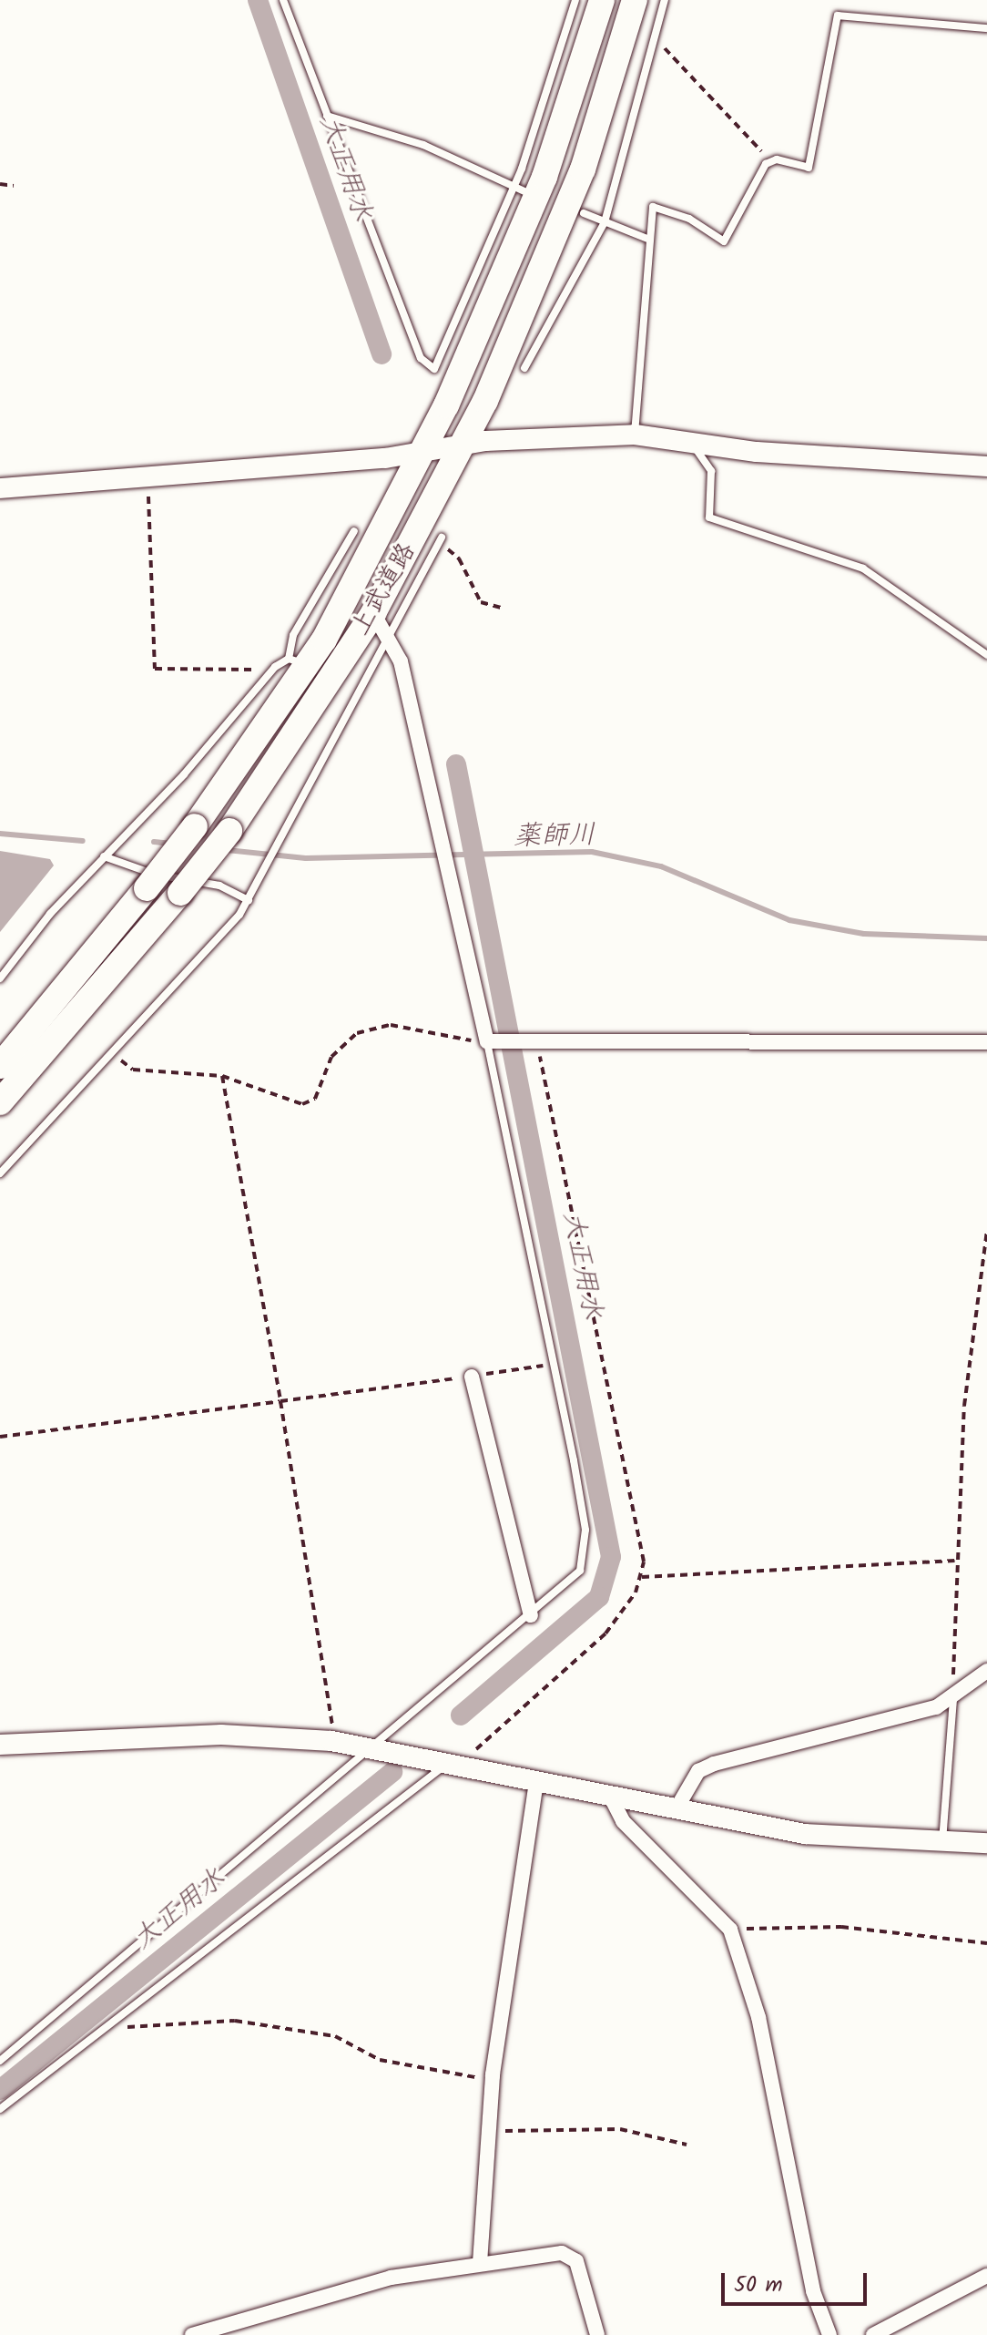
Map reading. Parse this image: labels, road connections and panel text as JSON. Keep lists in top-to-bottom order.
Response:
{
  "streets": {
    "highway": ["上武道路"]
  },
  "water": ["大正用水", "薬師川"],
  "scale_bar": "50 m"
}
